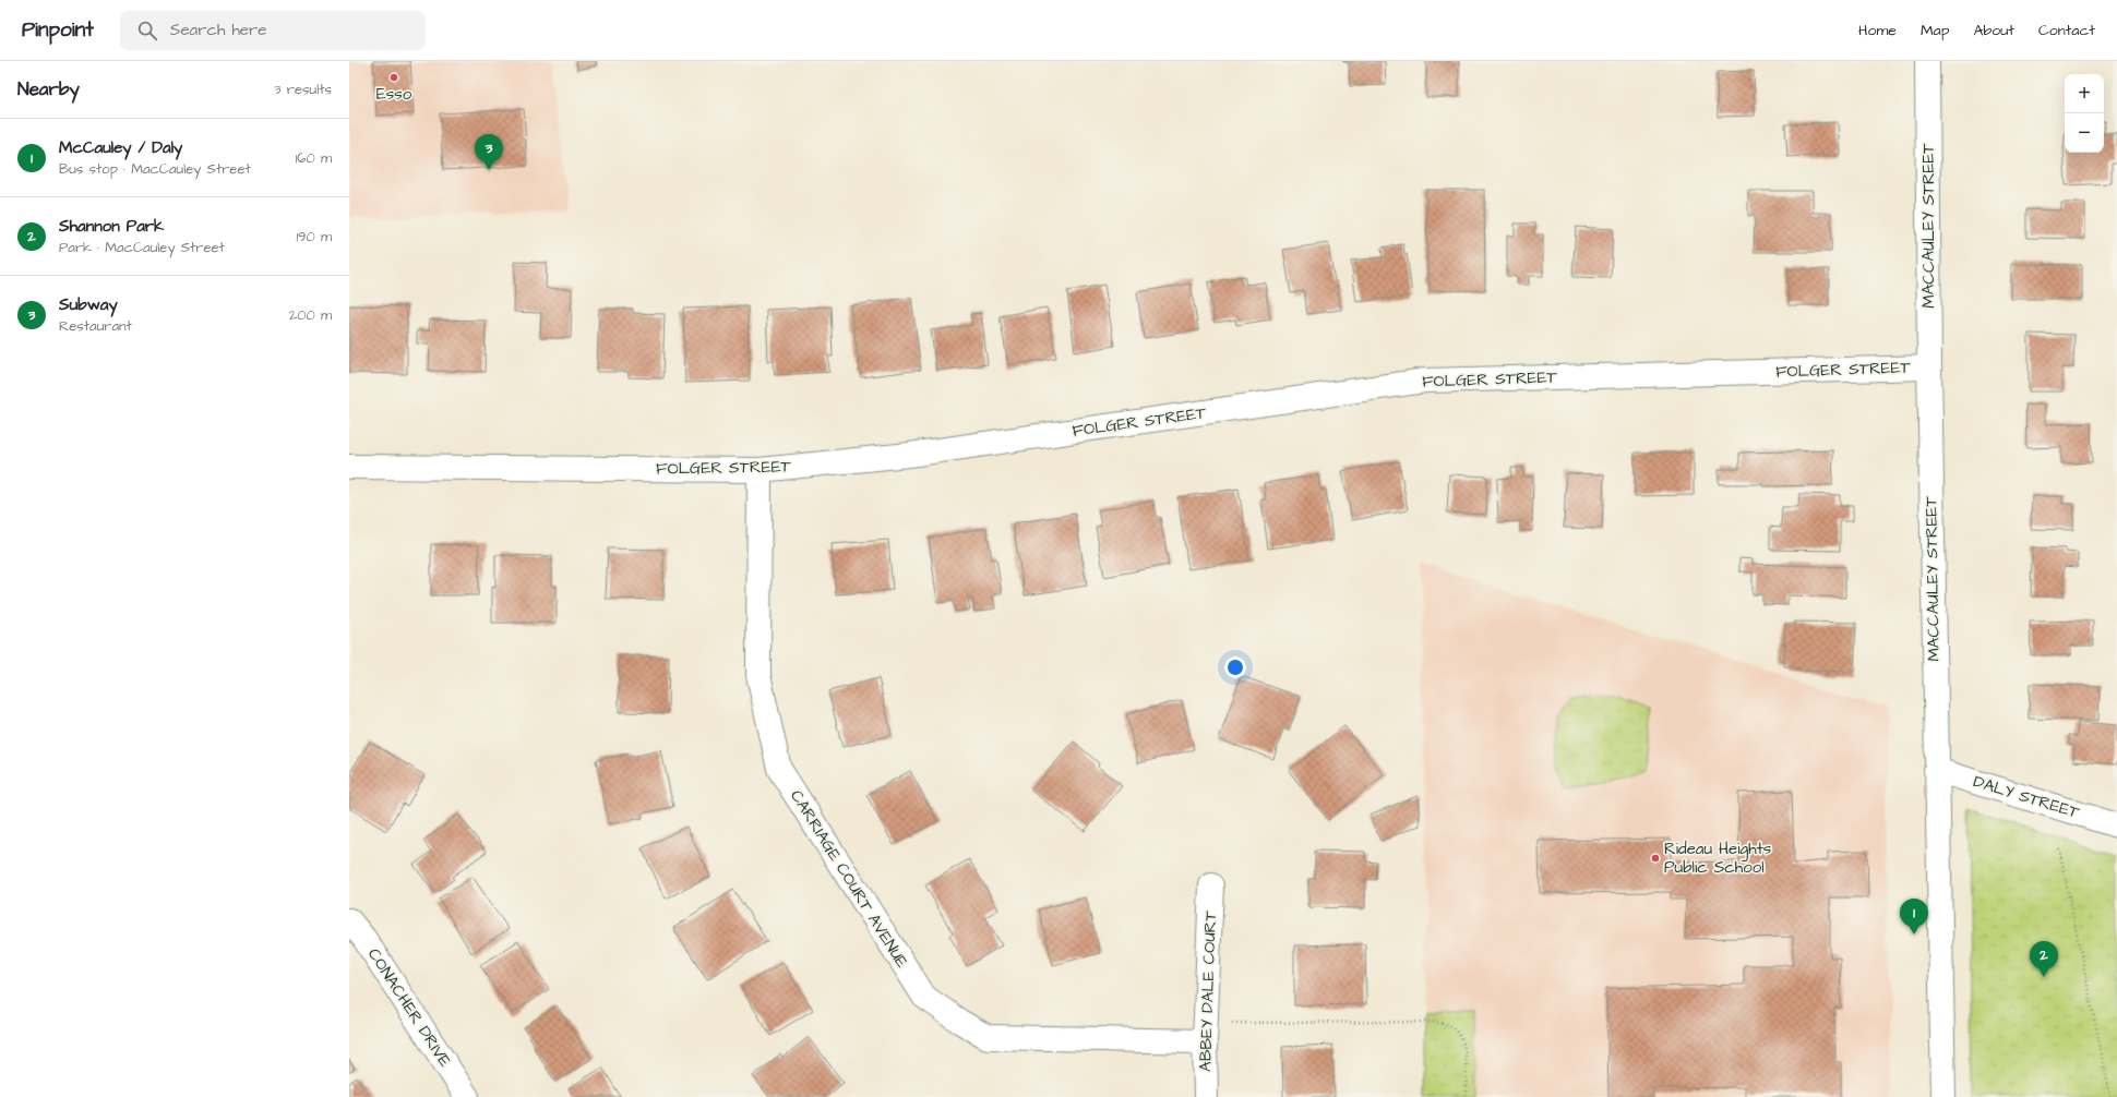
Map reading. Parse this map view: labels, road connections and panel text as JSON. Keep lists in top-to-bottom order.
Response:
{
  "streets": {
    "street": [
      "MACCAULEY STREET",
      "FOLGER STREET",
      "DALY STREET",
      "CARRIAGE COURT AVENUE",
      "ABBEY DALE COURT",
      "CONACHER DRIVE"
    ]
  },
  "crossings": [
    ["MACCAULEY STREET", "FOLGER STREET"],
    ["MACCAULEY STREET", "DALY STREET"],
    ["FOLGER STREET", "CARRIAGE COURT AVENUE"],
    ["CARRIAGE COURT AVENUE", "ABBEY DALE COURT"]
  ],
  "places": ["Esso", "Rideau Heights Public School"],
  "page": {
    "header": "Pinpoint",
    "search": "Search here",
    "nav": [
      "Home",
      "Map",
      "About",
      "Contact"
    ],
    "heading": ["Nearby", "3 results"],
    "map_buttons": ["+", "−"],
    "list": [
      {
        "mark": "1",
        "name": "McCauley / Daly",
        "note": "Bus stop · MacCauley Street",
        "value": "160 m"
      },
      {
        "mark": "2",
        "name": "Shannon Park",
        "note": "Park · MacCauley Street",
        "value": "190 m"
      },
      {
        "mark": "3",
        "name": "Subway",
        "note": "Restaurant",
        "value": "200 m"
      }
    ],
    "pins": ["3", "1", "2"]
  }
}
